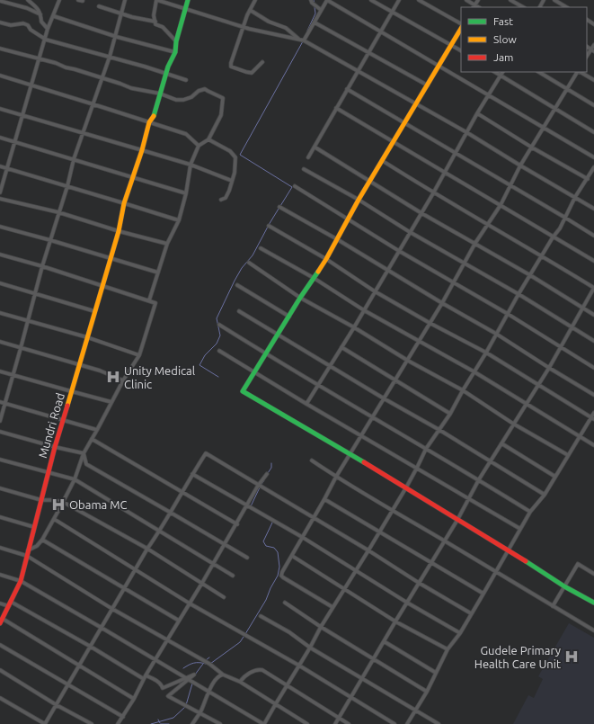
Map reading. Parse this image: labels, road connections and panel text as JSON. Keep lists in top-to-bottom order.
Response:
{
  "streets": {
    "street": ["Mundri Road"]
  },
  "places": {
    "hospital": ["Unity Medical Clinic", "Obama MC", "Gudele Primary Health Care Unit"]
  },
  "legend": ["Fast", "Slow", "Jam"]
}
